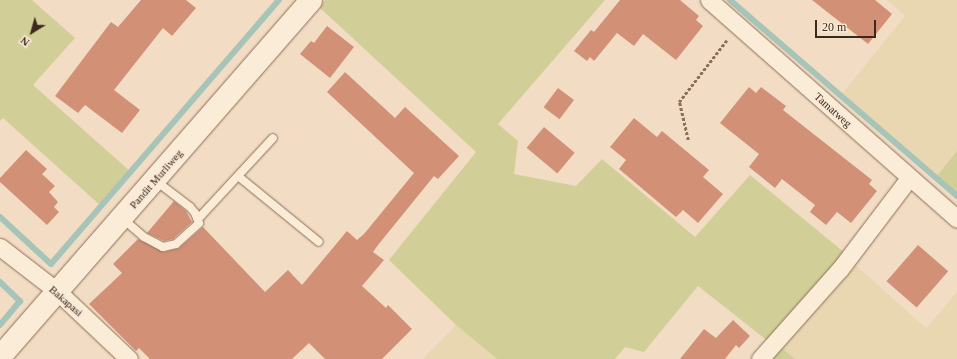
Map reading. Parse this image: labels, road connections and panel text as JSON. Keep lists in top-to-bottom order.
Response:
{
  "streets": {
    "street": ["Tamatweg", "Pandit Murliweg", "Bakapasi"]
  },
  "crossings": [
    ["Pandit Murliweg", "Bakapasi"]
  ],
  "scale_bar": "20 m",
  "north": "bottom left"
}
